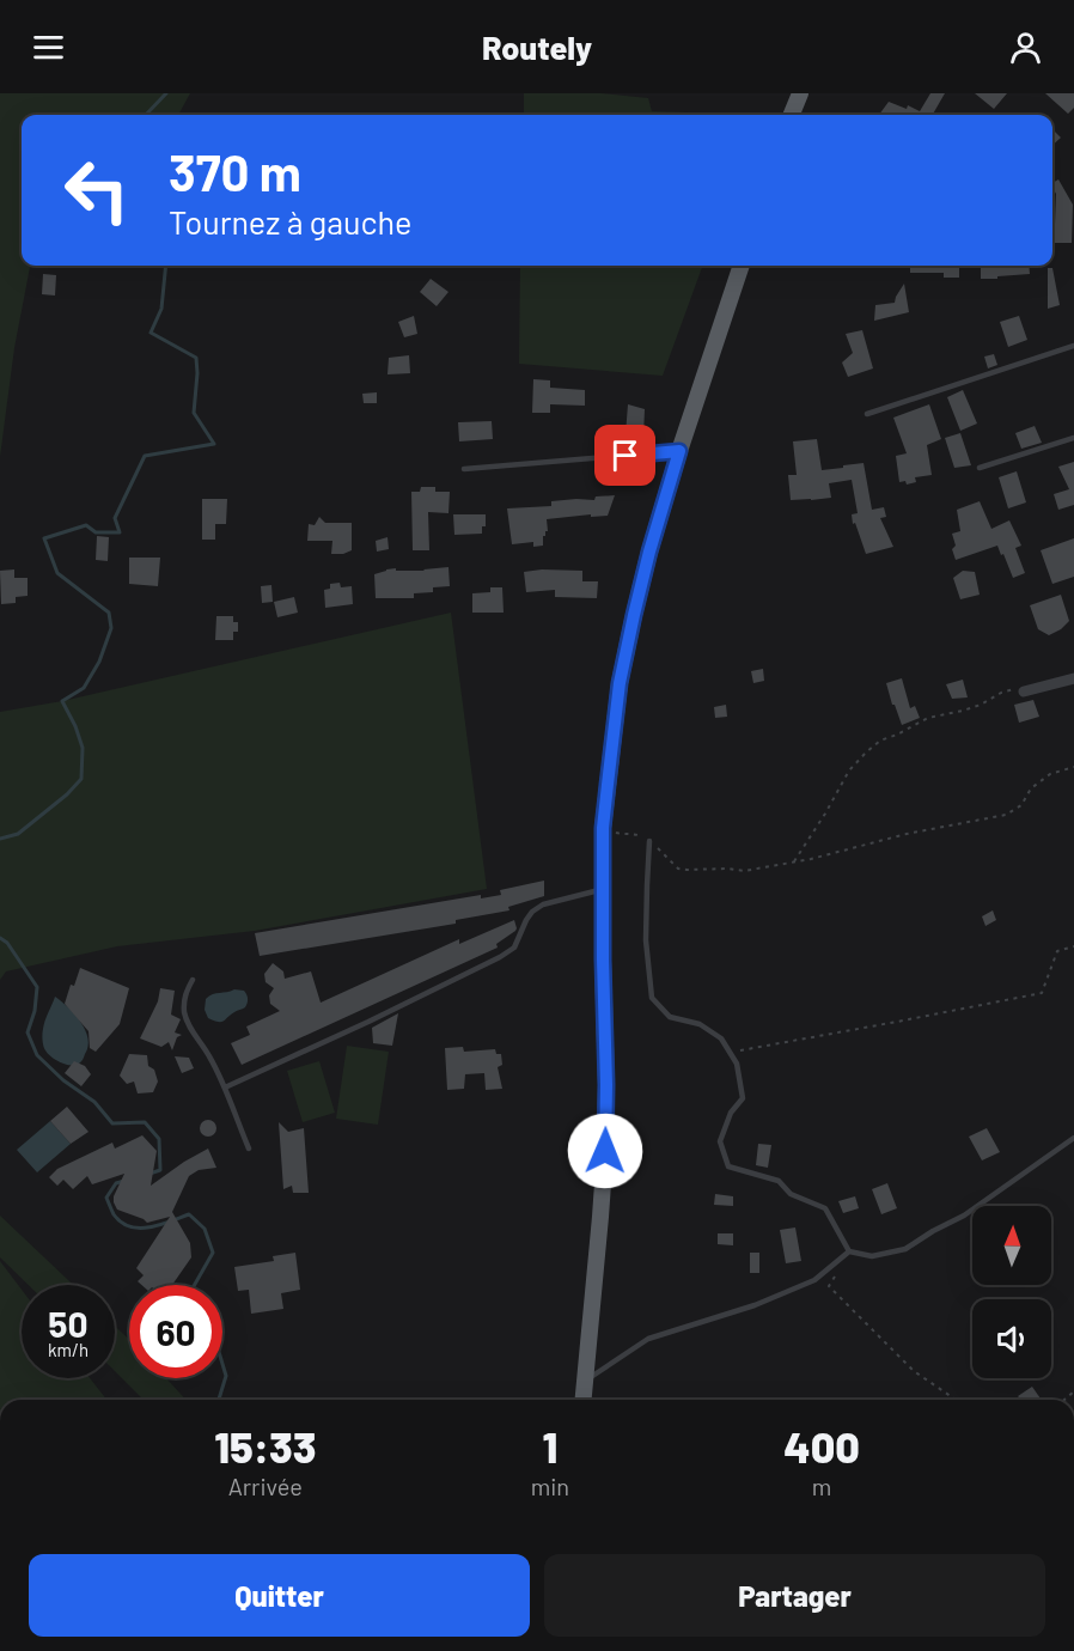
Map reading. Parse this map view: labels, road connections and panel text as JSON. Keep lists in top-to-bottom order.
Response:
{
  "north": "top",
  "page": {
    "header": "Routely",
    "turn": ["370 m", "Tournez à gauche"],
    "speed": "50 km/h",
    "limit": "60",
    "eta": [
      "15:33",
      "Arrivée",
      "1",
      "min",
      "400",
      "m"
    ],
    "buttons": ["Quitter", "Partager"]
  }
}
